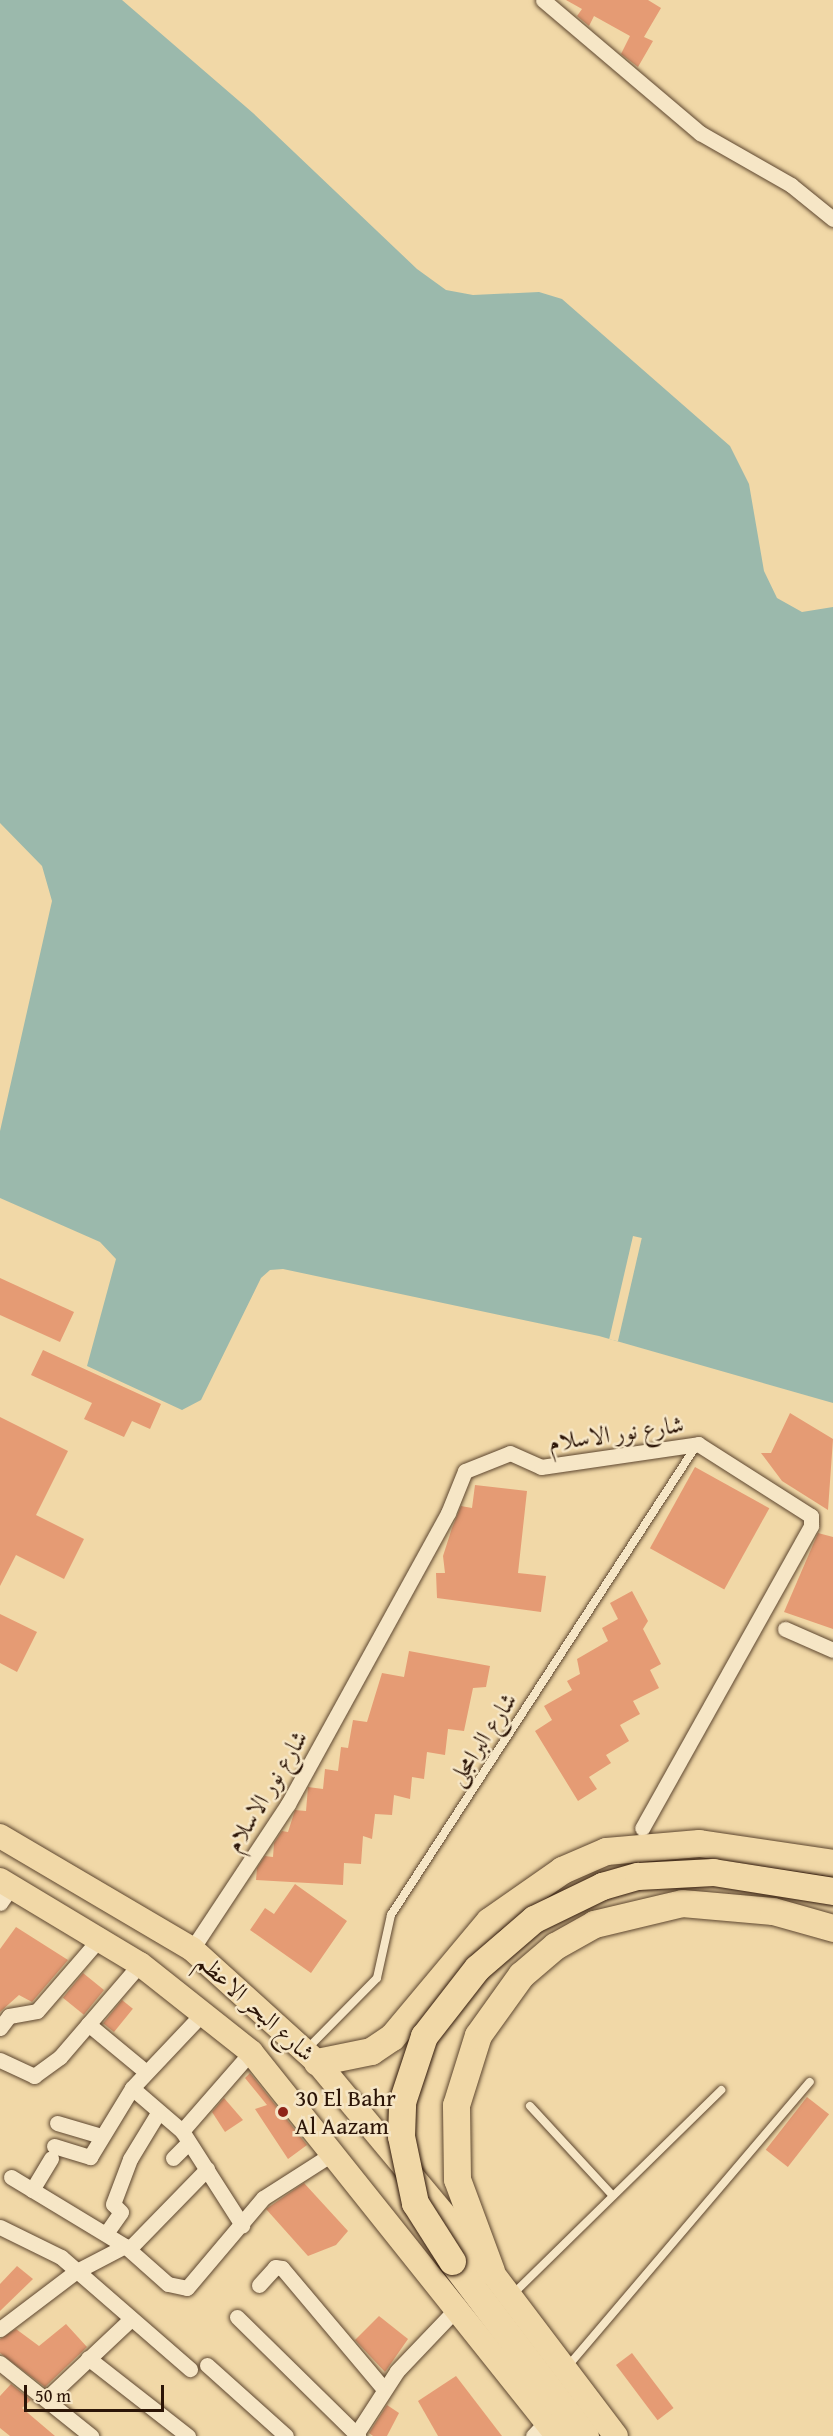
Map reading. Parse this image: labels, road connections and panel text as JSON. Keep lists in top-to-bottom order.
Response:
{
  "streets": {
    "main road": ["شارع البحر الاعظم"],
    "street": ["شارع نور الاسلام"],
    "lane": ["شارع البرامجلى"]
  },
  "crossings": [
    ["شارع نور الاسلام", "شارع البرامجلى"],
    ["شارع نور الاسلام", "شارع البحر الاعظم"],
    ["شارع البرامجلى", "شارع البحر الاعظم"]
  ],
  "places": ["30 El Bahr Al Aazam"],
  "scale_bar": "50 m"
}
